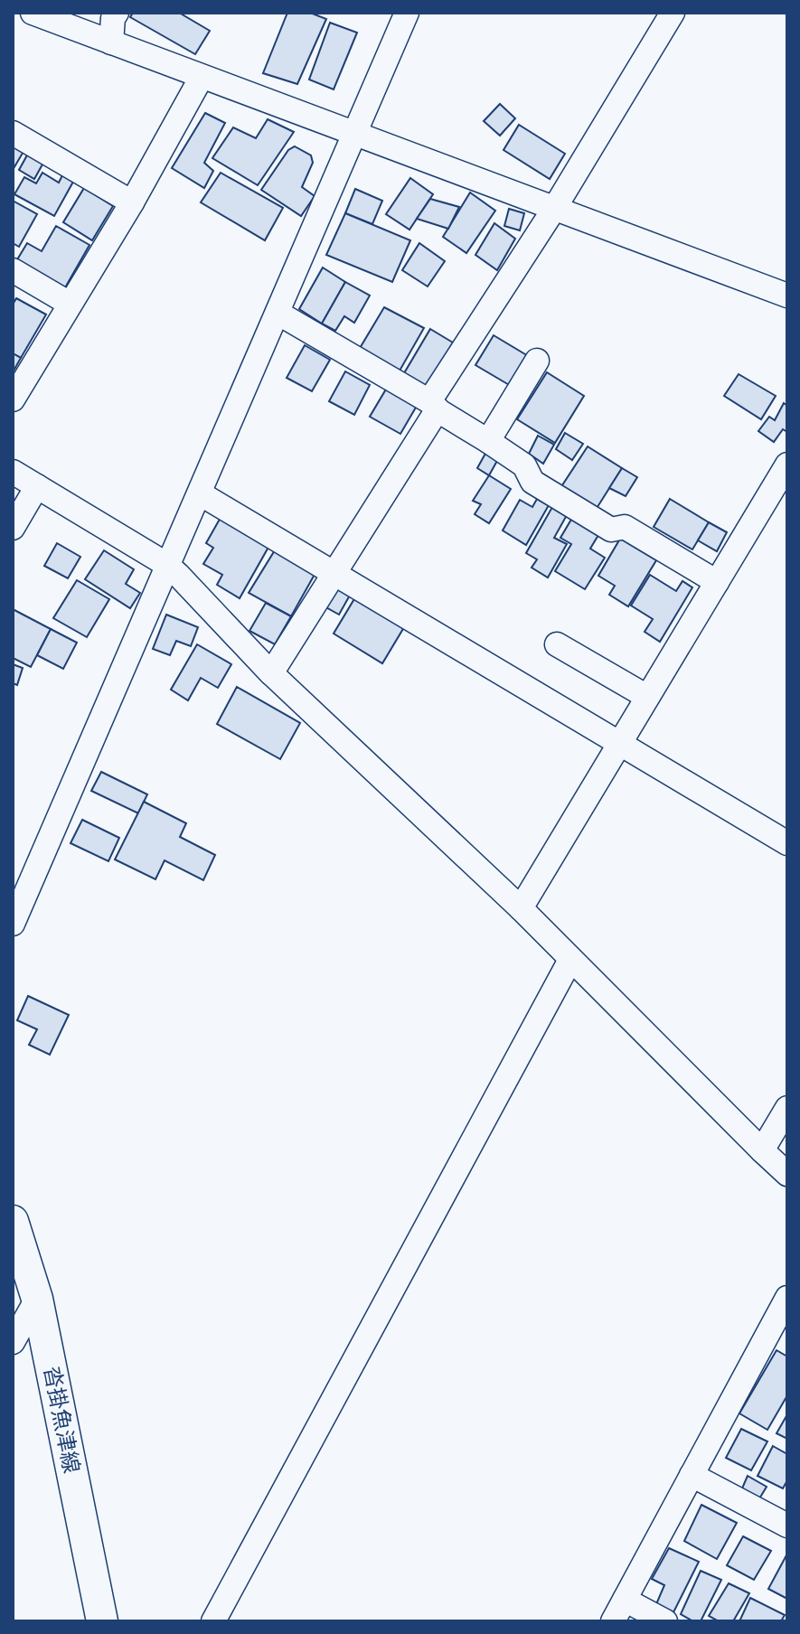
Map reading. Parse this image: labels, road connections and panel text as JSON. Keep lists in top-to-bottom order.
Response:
{
  "streets": {
    "main road": ["沓掛魚津線"]
  }
}
